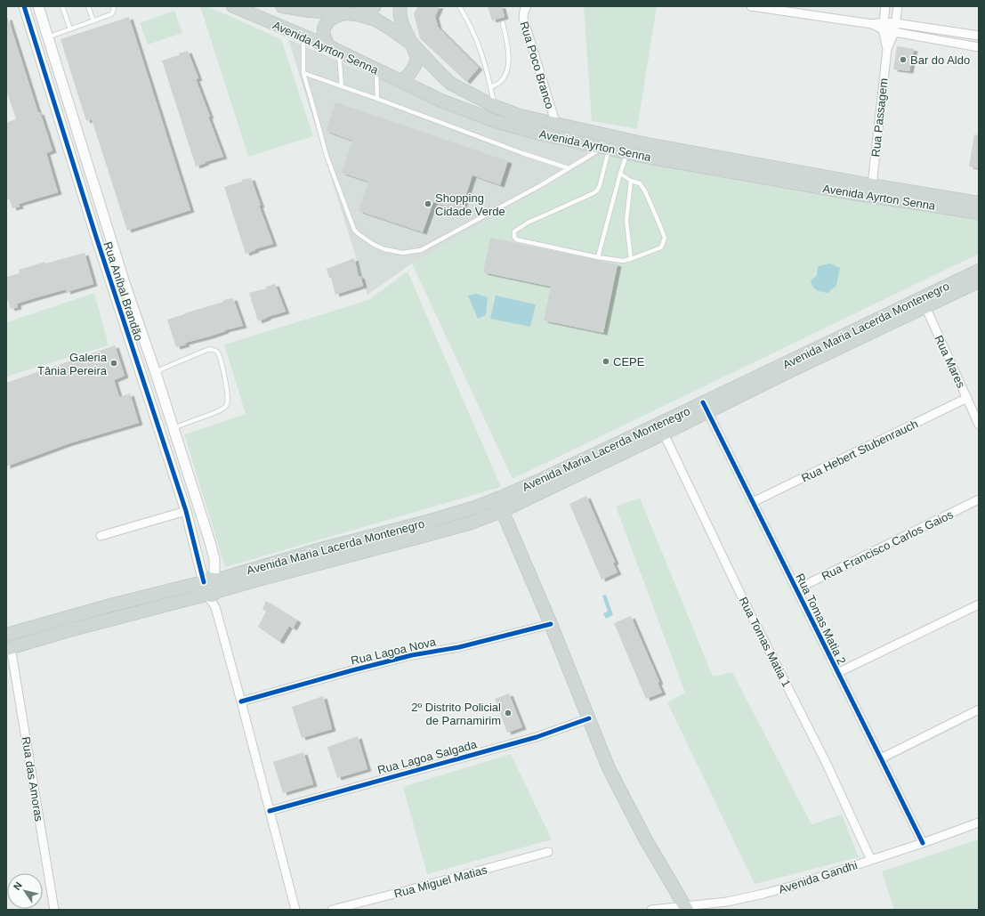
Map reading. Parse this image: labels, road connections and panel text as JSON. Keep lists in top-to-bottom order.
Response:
{
  "streets": {
    "main road": ["Avenida Ayrton Senna", "Avenida Maria Lacerda Montenegro"],
    "street": [
      "Rua Poco Branco",
      "Rua Passagem",
      "Rua Aníbal Brandão",
      "Rua Mares",
      "Rua Hebert Stubenrauch",
      "Rua Francisco Carlos Gaios",
      "Rua Tomas Matia 2",
      "Rua Tomas Matia 1",
      "Rua Lagoa Nova",
      "Rua Lagoa Salgada",
      "Rua das Amoras",
      "Avenida Gandhi",
      "Rua Miguel Matias"
    ]
  },
  "crossings": [
    ["Avenida Ayrton Senna", "Rua Poco Branco"],
    ["Avenida Ayrton Senna", "Rua Passagem"],
    ["Rua Aníbal Brandão", "Avenida Maria Lacerda Montenegro"],
    ["Rua Aníbal Brandão", "Rua Lagoa Nova"],
    ["Rua Aníbal Brandão", "Rua Lagoa Salgada"],
    ["Avenida Maria Lacerda Montenegro", "Rua Mares"],
    ["Avenida Maria Lacerda Montenegro", "Rua Tomas Matia 2"],
    ["Avenida Maria Lacerda Montenegro", "Rua Tomas Matia 1"],
    ["Avenida Maria Lacerda Montenegro", "Rua das Amoras"],
    ["Rua Mares", "Rua Hebert Stubenrauch"],
    ["Rua Hebert Stubenrauch", "Rua Tomas Matia 2"],
    ["Rua Francisco Carlos Gaios", "Rua Tomas Matia 2"],
    ["Rua Tomas Matia 2", "Avenida Gandhi"],
    ["Rua Tomas Matia 1", "Avenida Gandhi"]
  ],
  "places": [
    "Bar do Aldo",
    "Shopping Cidade Verde",
    "CEPE",
    "Galeria Tânia Pereira",
    "2º Distrito Policial de Parnamirim"
  ],
  "north": "top left"
}
